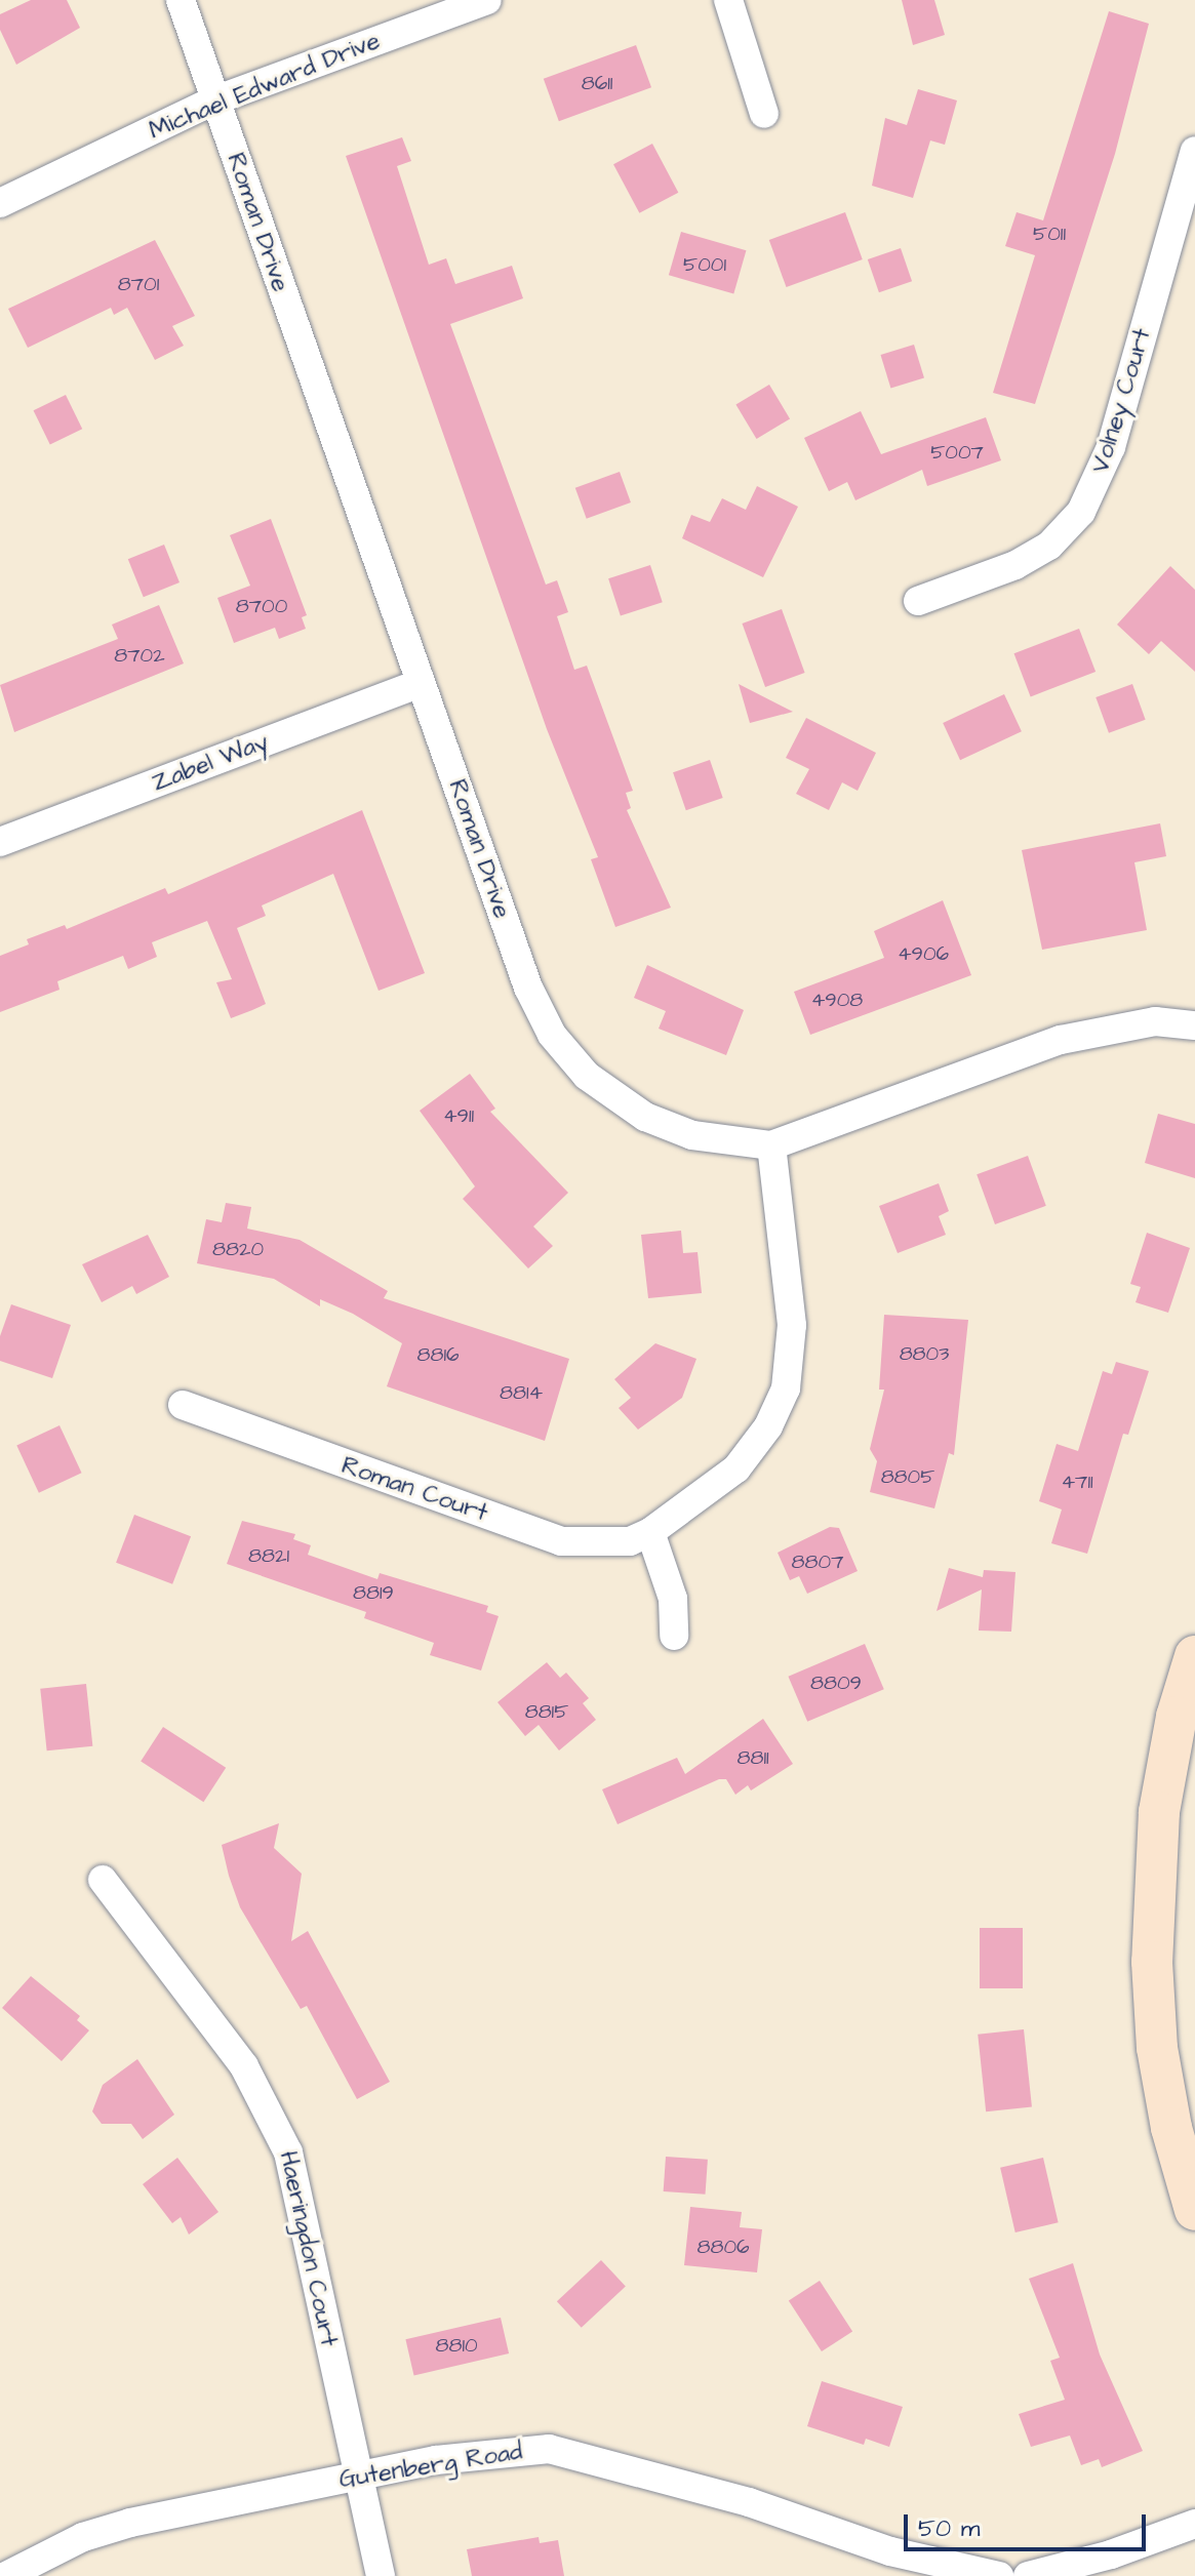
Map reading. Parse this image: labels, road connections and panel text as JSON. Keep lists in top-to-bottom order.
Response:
{
  "streets": {
    "street": [
      "Michael Edward Drive",
      "Roman Drive",
      "Volney Court",
      "Zabel Way",
      "Roman Court",
      "Haeringdon Court",
      "Gutenberg Road"
    ]
  },
  "crossings": [
    ["Michael Edward Drive", "Roman Drive"],
    ["Roman Drive", "Zabel Way"],
    ["Roman Drive", "Roman Court"],
    ["Haeringdon Court", "Gutenberg Road"]
  ],
  "house_numbers": [
    "8611",
    "5011",
    "5001",
    "8701",
    "5007",
    "8700",
    "8702",
    "4906",
    "4908",
    "4911",
    "8820",
    "8803",
    "8816",
    "8814",
    "8805",
    "4711",
    "8821",
    "8807",
    "8819",
    "8809",
    "8815",
    "8811",
    "8806",
    "8810"
  ],
  "scale_bar": "50 m"
}
